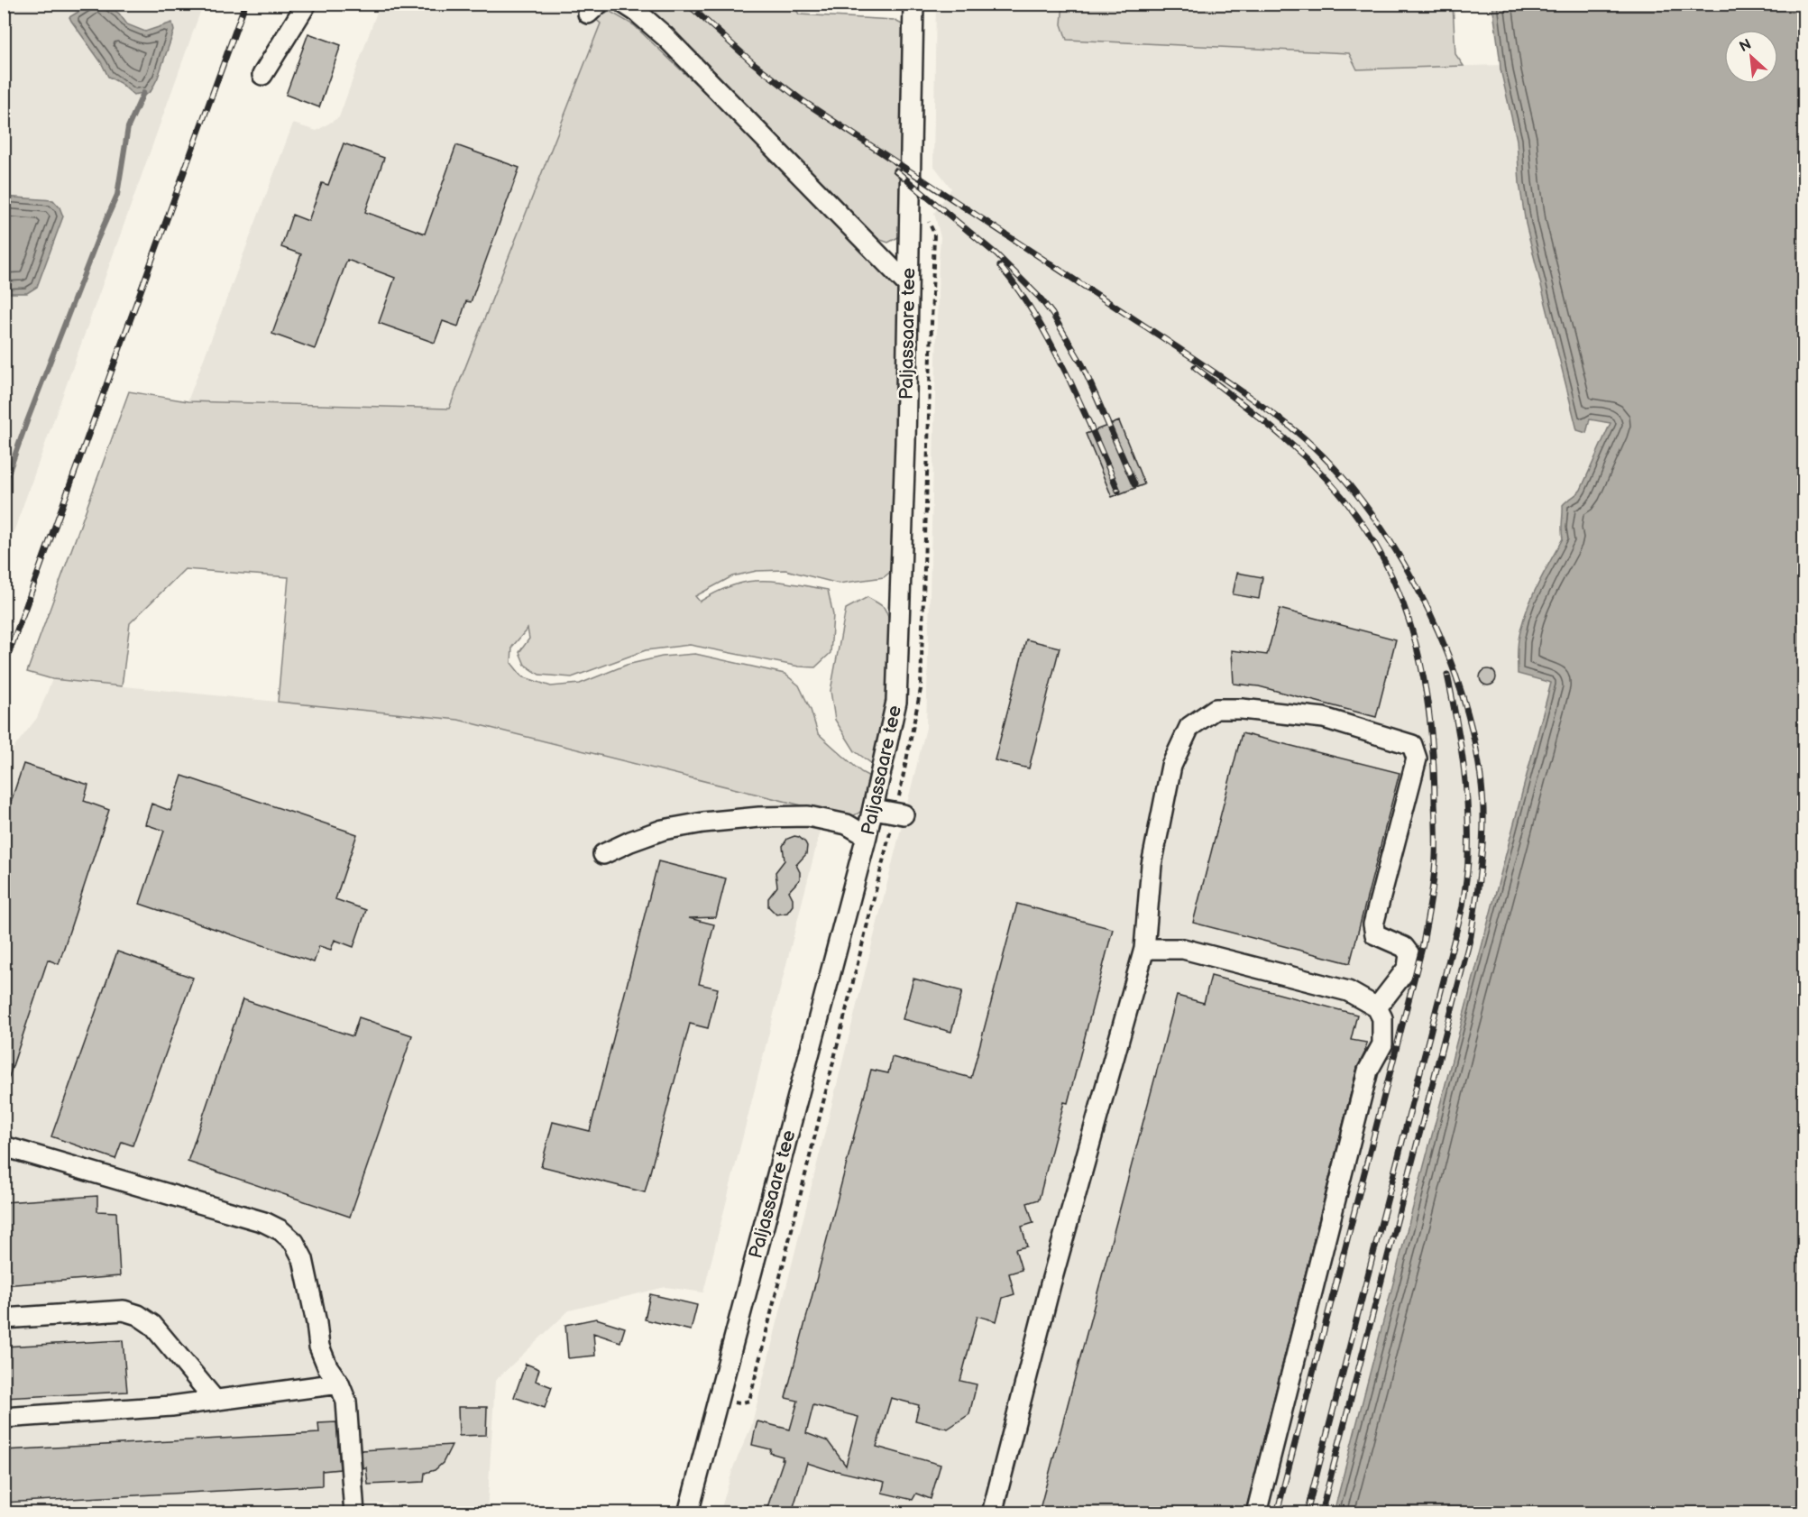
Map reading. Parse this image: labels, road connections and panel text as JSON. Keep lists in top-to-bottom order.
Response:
{
  "streets": {
    "street": ["Paljassaare tee"]
  },
  "north": "top left"
}
